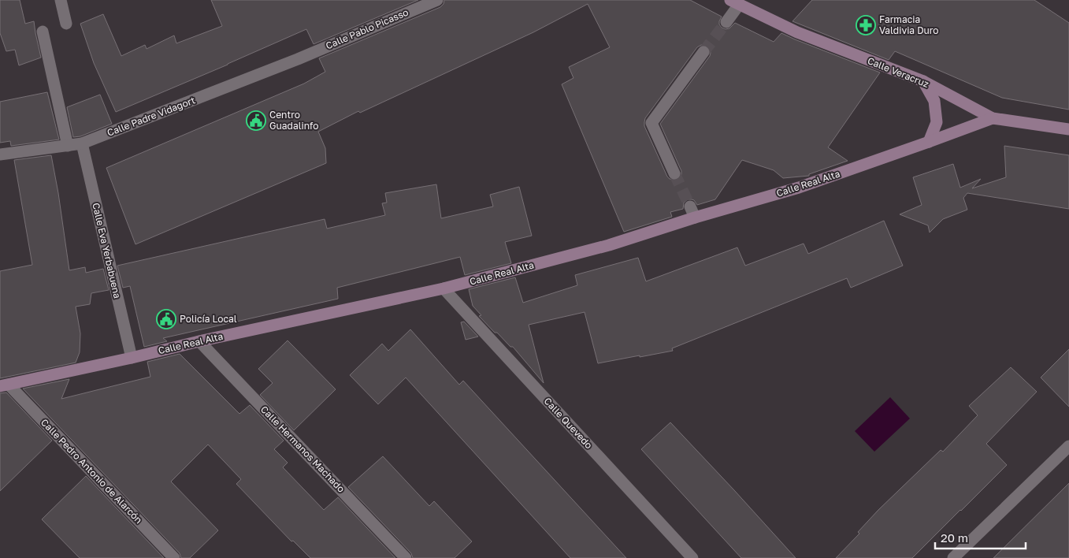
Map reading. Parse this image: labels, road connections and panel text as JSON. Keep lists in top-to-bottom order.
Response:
{
  "streets": {
    "street": [
      "Calle Pablo Picasso",
      "Calle Veracruz",
      "Calle Padre Vidagort",
      "Calle Real Alta",
      "Calle Eva Yerbabuena",
      "Calle Quevedo",
      "Calle Hermanos Machado",
      "Calle Pedro Antonio de Alarcón"
    ]
  },
  "crossings": [
    ["Calle Pablo Picasso", "Calle Padre Vidagort"],
    ["Calle Veracruz", "Calle Real Alta"],
    ["Calle Padre Vidagort", "Calle Eva Yerbabuena"],
    ["Calle Real Alta", "Calle Eva Yerbabuena"],
    ["Calle Real Alta", "Calle Quevedo"],
    ["Calle Real Alta", "Calle Hermanos Machado"],
    ["Calle Real Alta", "Calle Pedro Antonio de Alarcón"]
  ],
  "places": {
    "pharmacy": ["Farmacia Valdivia Duro"],
    "public building": ["Centro Guadalinfo", "Policía Local"]
  },
  "scale_bar": "20 m"
}
